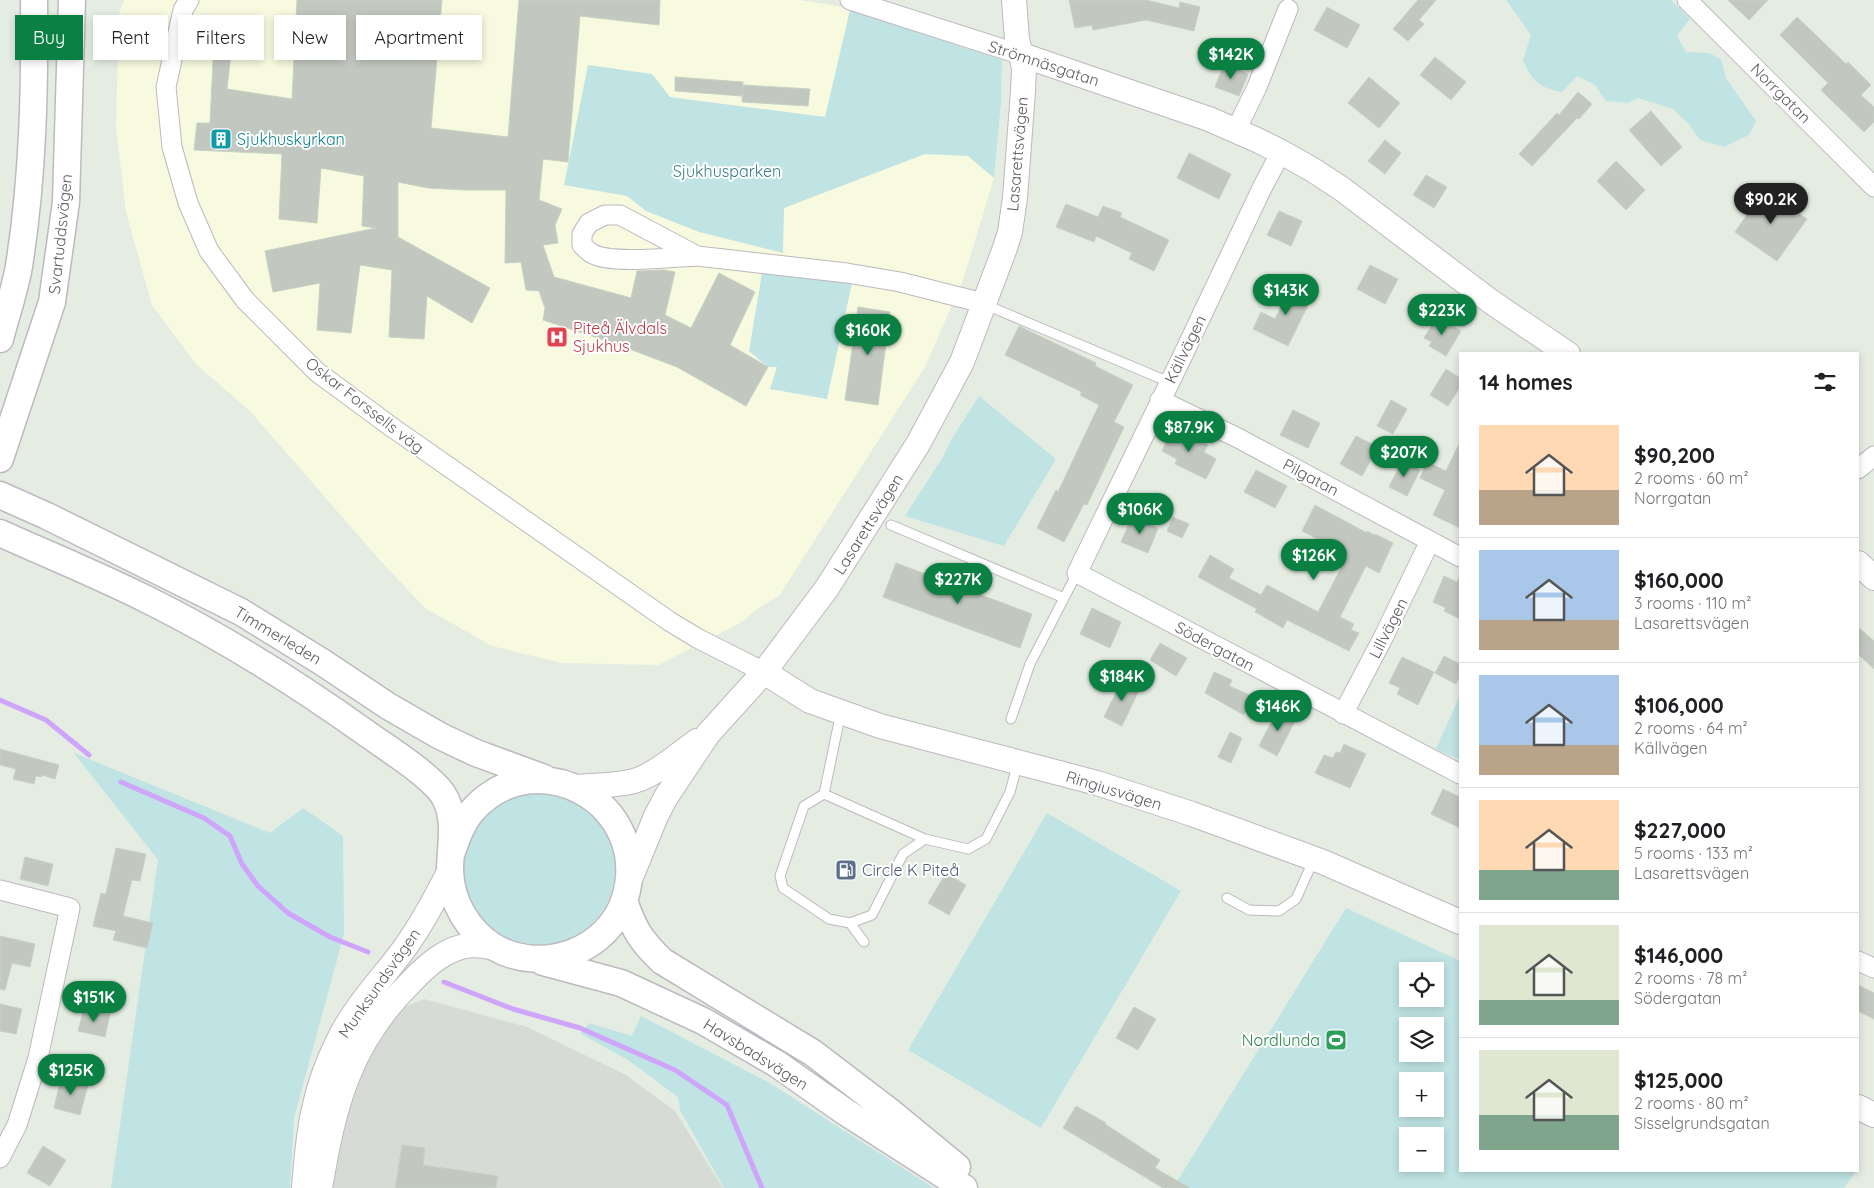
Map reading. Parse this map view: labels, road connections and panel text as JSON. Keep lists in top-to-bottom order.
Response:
{
  "streets": {
    "main road": ["Svartuddsvägen", "Timmerleden", "Havsbadsvägen"],
    "street": [
      "Strömnäsgatan",
      "Norrgatan",
      "Lasarettsvägen",
      "Källvägen",
      "Oskar Forssells väg",
      "Pilgatan",
      "Lillvägen",
      "Södergatan",
      "Ringiusvägen",
      "Munksundsvägen"
    ]
  },
  "crossings": [
    ["Strömnäsgatan", "Lasarettsvägen"],
    ["Strömnäsgatan", "Källvägen"],
    ["Lasarettsvägen", "Oskar Forssells väg"],
    ["Lasarettsvägen", "Timmerleden"],
    ["Lasarettsvägen", "Ringiusvägen"],
    ["Lasarettsvägen", "Munksundsvägen"],
    ["Lasarettsvägen", "Havsbadsvägen"],
    ["Källvägen", "Pilgatan"],
    ["Källvägen", "Södergatan"],
    ["Oskar Forssells väg", "Ringiusvägen"],
    ["Pilgatan", "Lillvägen"],
    ["Lillvägen", "Södergatan"],
    ["Timmerleden", "Munksundsvägen"],
    ["Timmerleden", "Havsbadsvägen"],
    ["Munksundsvägen", "Havsbadsvägen"]
  ],
  "parks": ["Sjukhusparken"],
  "places": {
    "building": ["Sjukhuskyrkan"],
    "hospital": ["Piteå Älvdals Sjukhus"],
    "fuel station": ["Circle K Piteå"],
    "sports": ["Nordlunda"]
  },
  "page": {
    "chip": [
      "Buy",
      "Rent",
      "Filters",
      "New",
      "Apartment"
    ],
    "price": [
      "$142K",
      "$90.2K",
      "$143K",
      "$223K",
      "$160K",
      "$87.9K",
      "$207K",
      "$106K",
      "$126K",
      "$227K",
      "$184K",
      "$146K",
      "$151K",
      "$125K"
    ],
    "heading": "14 homes",
    "list": [
      {
        "name": "$90,200",
        "note": "2 rooms · 60 m² · Norrgatan"
      },
      {
        "name": "$160,000",
        "note": "3 rooms · 110 m² · Lasarettsvägen"
      },
      {
        "name": "$106,000",
        "note": "2 rooms · 64 m² · Källvägen"
      },
      {
        "name": "$227,000",
        "note": "5 rooms · 133 m² · Lasarettsvägen"
      },
      {
        "name": "$146,000",
        "note": "2 rooms · 78 m² · Södergatan"
      },
      {
        "name": "$125,000",
        "note": "2 rooms · 80 m² · Sisselgrundsgatan"
      }
    ],
    "map_buttons": ["+", "−"]
  }
}
